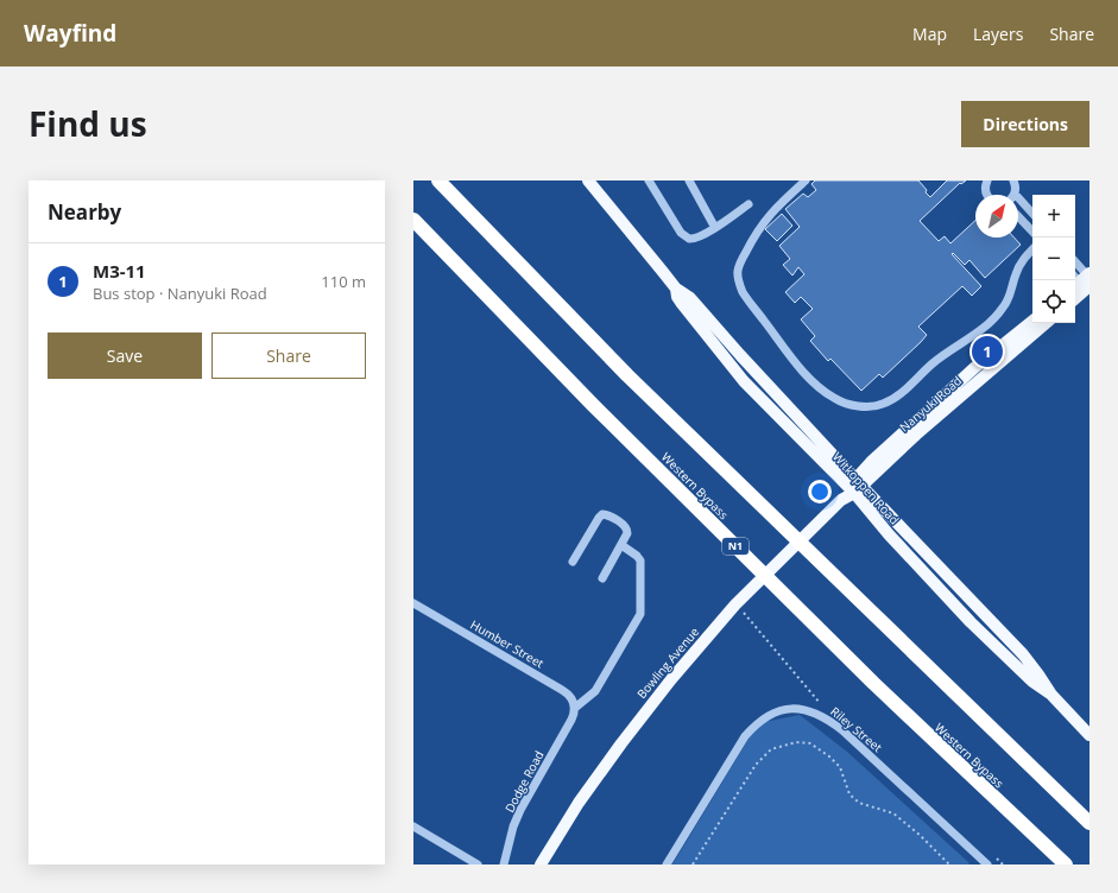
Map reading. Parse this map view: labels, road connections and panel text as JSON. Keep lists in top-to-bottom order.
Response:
{
  "streets": {
    "highway": ["Western Bypass", "N1"],
    "main road": ["Nanyuki Road", "Witkoppen Road", "Bowling Avenue"],
    "street": ["Humber Street", "Riley Street", "Dodge Road"]
  },
  "crossings": [
    ["Nanyuki Road", "Witkoppen Road"],
    ["Nanyuki Road", "Bowling Avenue"],
    ["Witkoppen Road", "Bowling Avenue"],
    ["Humber Street", "Dodge Road"]
  ],
  "north": "top right",
  "page": {
    "header": "Wayfind",
    "nav": ["Map", "Layers", "Share"],
    "title": "Find us",
    "buttons": [
      "Directions",
      ["Save", "Share"]
    ],
    "heading": "Nearby",
    "map_buttons": ["+", "−"],
    "list": [
      {
        "mark": "1",
        "name": "M3-11",
        "note": "Bus stop · Nanyuki Road",
        "value": "110 m"
      }
    ],
    "pins": "1"
  }
}
